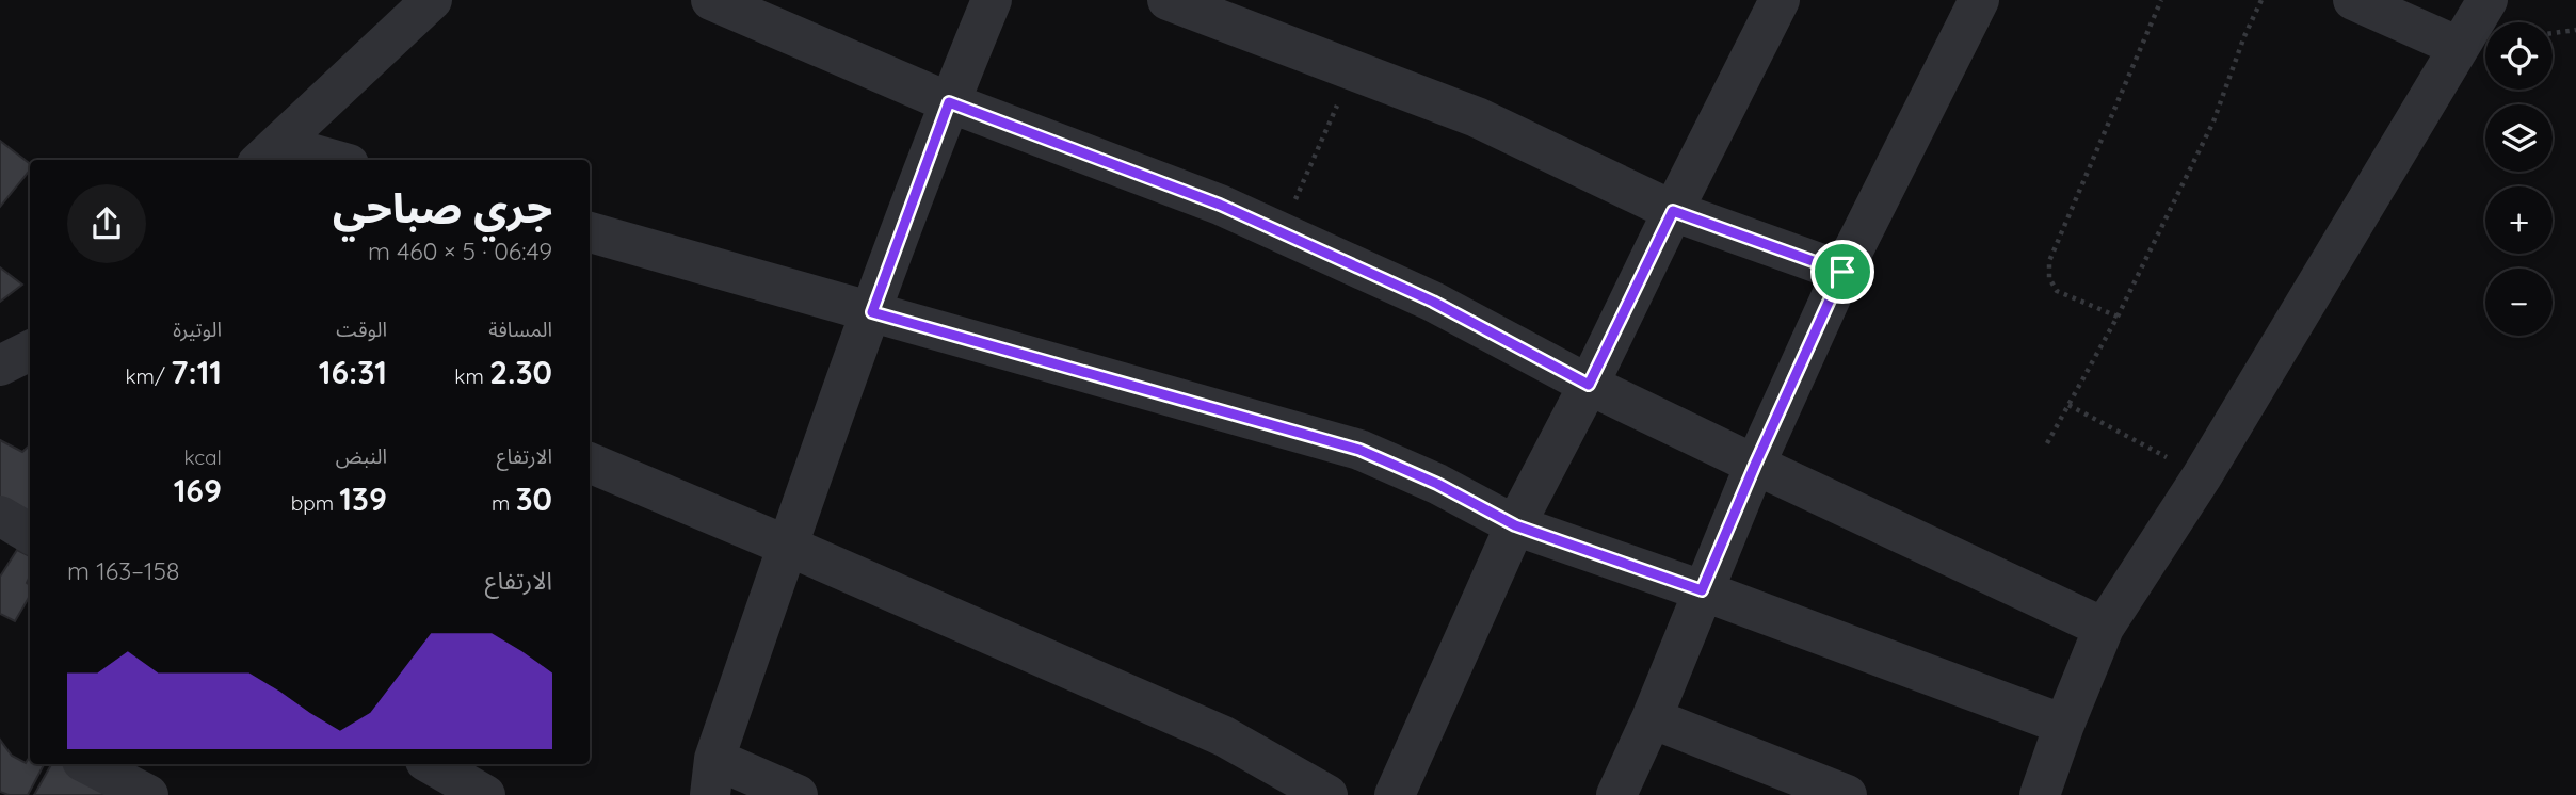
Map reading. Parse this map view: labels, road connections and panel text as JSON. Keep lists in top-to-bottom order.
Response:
{
  "page": {
    "map_buttons": ["+", "−"],
    "heading": ["جري صباحي", "06:49 · 5 × 460 m"],
    "stats": [
      ["المسافة", "2.30 km"],
      ["الوقت", "16:31"],
      ["الوتيرة", "7:11 /km"],
      ["الارتفاع", "30 m"],
      ["النبض", "139 bpm"],
      ["kcal", "169"]
    ],
    "chart": ["الارتفاع", "158–163 m"]
  }
}
